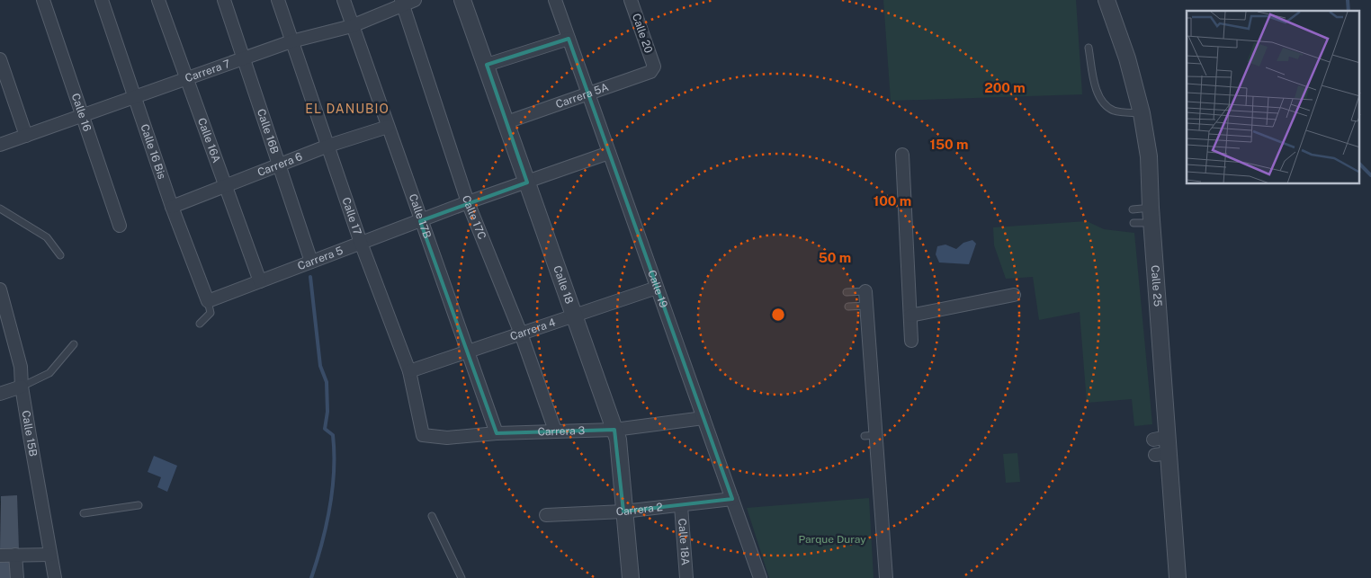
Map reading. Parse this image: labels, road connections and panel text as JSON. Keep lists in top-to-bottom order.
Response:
{
  "streets": {
    "street": [
      "Calle 20",
      "Carrera 7",
      "Carrera 5A",
      "Calle 16",
      "Calle 16B",
      "Calle 16A",
      "Calle 16 Bis",
      "Carrera 6",
      "Calle 17",
      "Calle 17B",
      "Calle 17C",
      "Carrera 5",
      "Calle 18",
      "Calle 25",
      "Calle 19",
      "Carrera 4",
      "Carrera 3",
      "Calle 15B",
      "Carrera 2",
      "Calle 18A"
    ]
  },
  "crossings": [
    ["Calle 20", "Carrera 5A"],
    ["Carrera 7", "Calle 16"],
    ["Carrera 7", "Calle 16B"],
    ["Carrera 7", "Calle 16A"],
    ["Carrera 7", "Calle 16 Bis"],
    ["Carrera 7", "Calle 17"],
    ["Carrera 7", "Calle 17B"],
    ["Carrera 7", "Calle 17C"],
    ["Carrera 5A", "Calle 18"],
    ["Carrera 5A", "Calle 19"],
    ["Calle 16B", "Carrera 6"],
    ["Calle 16B", "Carrera 5"],
    ["Calle 16A", "Carrera 6"],
    ["Calle 16A", "Carrera 5"],
    ["Calle 16 Bis", "Carrera 6"],
    ["Calle 16 Bis", "Carrera 5"],
    ["Carrera 6", "Calle 17"],
    ["Carrera 6", "Calle 17B"],
    ["Calle 17", "Carrera 5"],
    ["Calle 17", "Carrera 4"],
    ["Calle 17", "Carrera 3"],
    ["Calle 17B", "Carrera 5"],
    ["Calle 17B", "Carrera 4"],
    ["Calle 17B", "Carrera 3"],
    ["Calle 17C", "Carrera 5"],
    ["Calle 17C", "Carrera 4"],
    ["Calle 17C", "Carrera 3"],
    ["Carrera 5", "Calle 18"],
    ["Carrera 5", "Calle 19"],
    ["Calle 18", "Carrera 4"],
    ["Calle 18", "Carrera 3"],
    ["Calle 18", "Carrera 2"],
    ["Calle 19", "Carrera 4"],
    ["Calle 19", "Carrera 3"],
    ["Calle 19", "Carrera 2"],
    ["Carrera 2", "Calle 18A"]
  ],
  "districts": ["EL DANUBIO"],
  "parks": ["Parque Duray"],
  "rings": [
    "200 m",
    "150 m",
    "100 m",
    "50 m"
  ]
}
